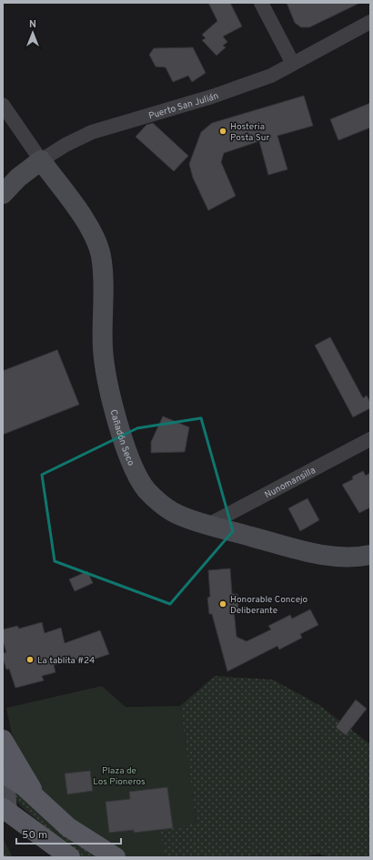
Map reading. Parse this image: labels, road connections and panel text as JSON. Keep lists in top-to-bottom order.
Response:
{
  "streets": {
    "street": ["Puerto San Julián", "Cañadón Seco", "Nunomansilla"]
  },
  "crossings": [
    ["Puerto San Julián", "Cañadón Seco"],
    ["Cañadón Seco", "Nunomansilla"]
  ],
  "parks": ["Plaza de Los Pioneros"],
  "places": ["Hosteria Posta Sur", "Honorable Concejo Deliberante", "La tablita #24"],
  "scale_bar": "50 m",
  "north": "top"
}
